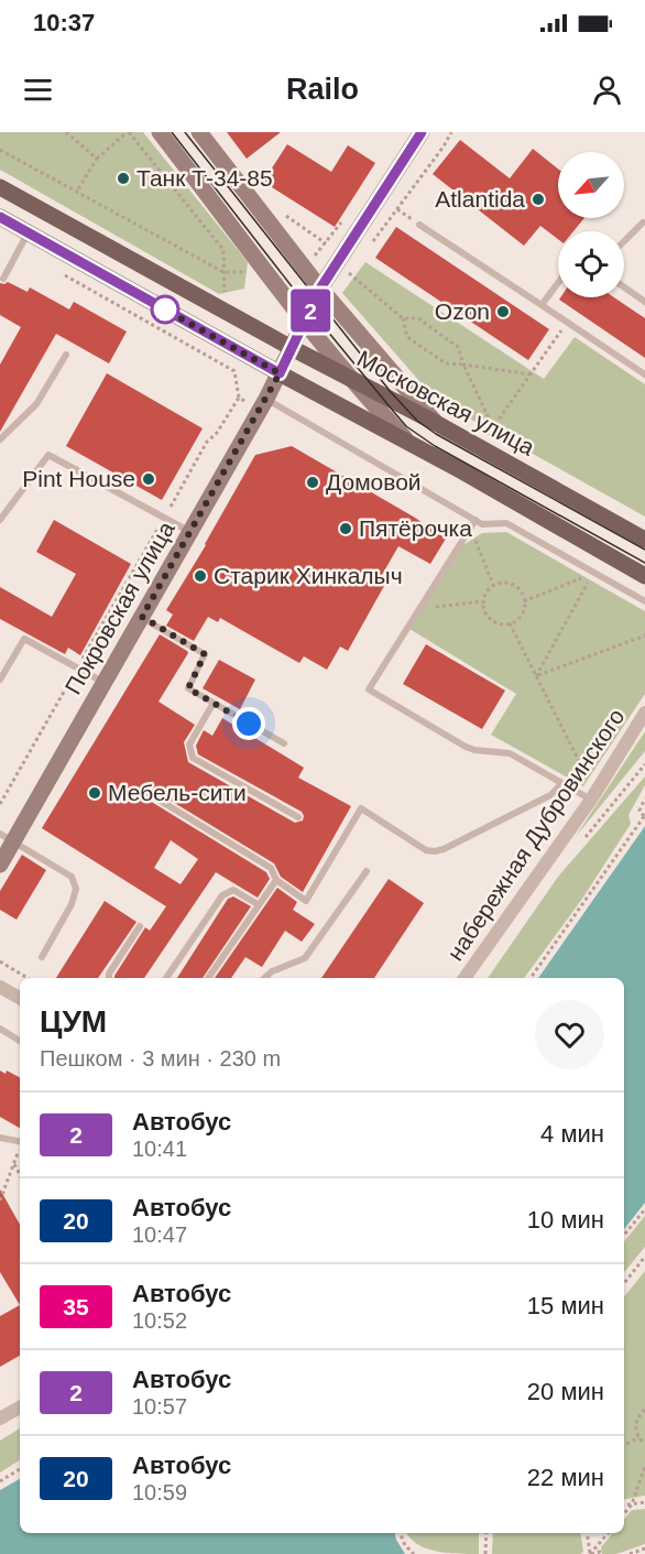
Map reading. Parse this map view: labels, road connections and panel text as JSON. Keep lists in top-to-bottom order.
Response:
{
  "streets": {
    "main road": ["Московская улица"],
    "street": ["Покровская улица", "набережная Дубровинского"]
  },
  "crossings": [
    ["Московская улица", "Покровская улица"]
  ],
  "places": [
    "Танк Т-34-85",
    "Atlantida",
    "Ozon",
    "Pint House",
    "Домовой",
    "Пятёрочка",
    "Старик Хинкалыч",
    "Мебель-сити"
  ],
  "lines": ["bus line 2"],
  "north": "bottom left",
  "page": {
    "status": "10:37",
    "header": "Railo",
    "on_map": "2",
    "heading": ["ЦУМ", "Пешком · 3 мин · 230 m"],
    "list": [
      {
        "mark": "2",
        "name": "Автобус",
        "note": "10:41",
        "value": "4 мин"
      },
      {
        "mark": "20",
        "name": "Автобус",
        "note": "10:47",
        "value": "10 мин"
      },
      {
        "mark": "35",
        "name": "Автобус",
        "note": "10:52",
        "value": "15 мин"
      },
      {
        "mark": "2",
        "name": "Автобус",
        "note": "10:57",
        "value": "20 мин"
      },
      {
        "mark": "20",
        "name": "Автобус",
        "note": "10:59",
        "value": "22 мин"
      }
    ]
  }
}
